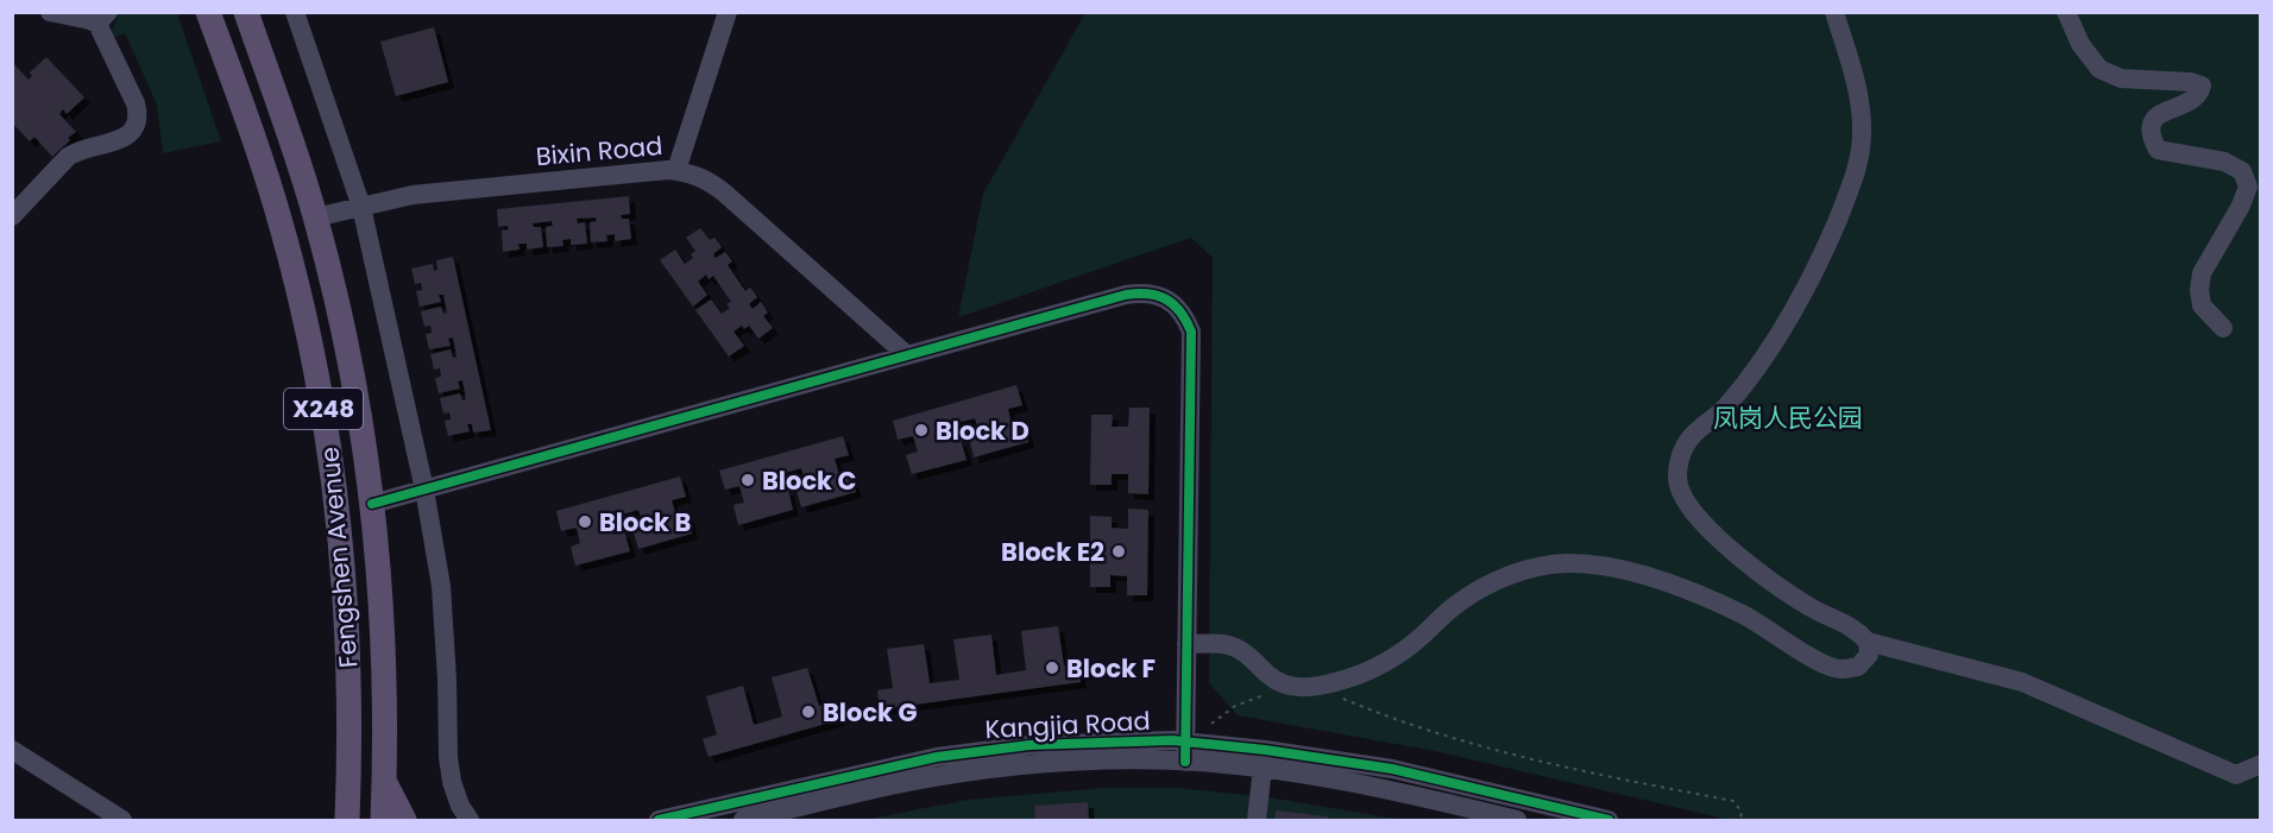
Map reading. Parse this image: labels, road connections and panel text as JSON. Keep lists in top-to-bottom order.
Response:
{
  "streets": {
    "main road": ["X248", "Fengshen Avenue"],
    "street": ["Bixin Road", "Kangjia Road"]
  },
  "crossings": [
    ["Bixin Road", "Fengshen Avenue"]
  ],
  "parks": ["凤岗人民公园"],
  "places": [
    "Block D",
    "Block C",
    "Block B",
    "Block E2",
    "Block F",
    "Block G"
  ]
}
